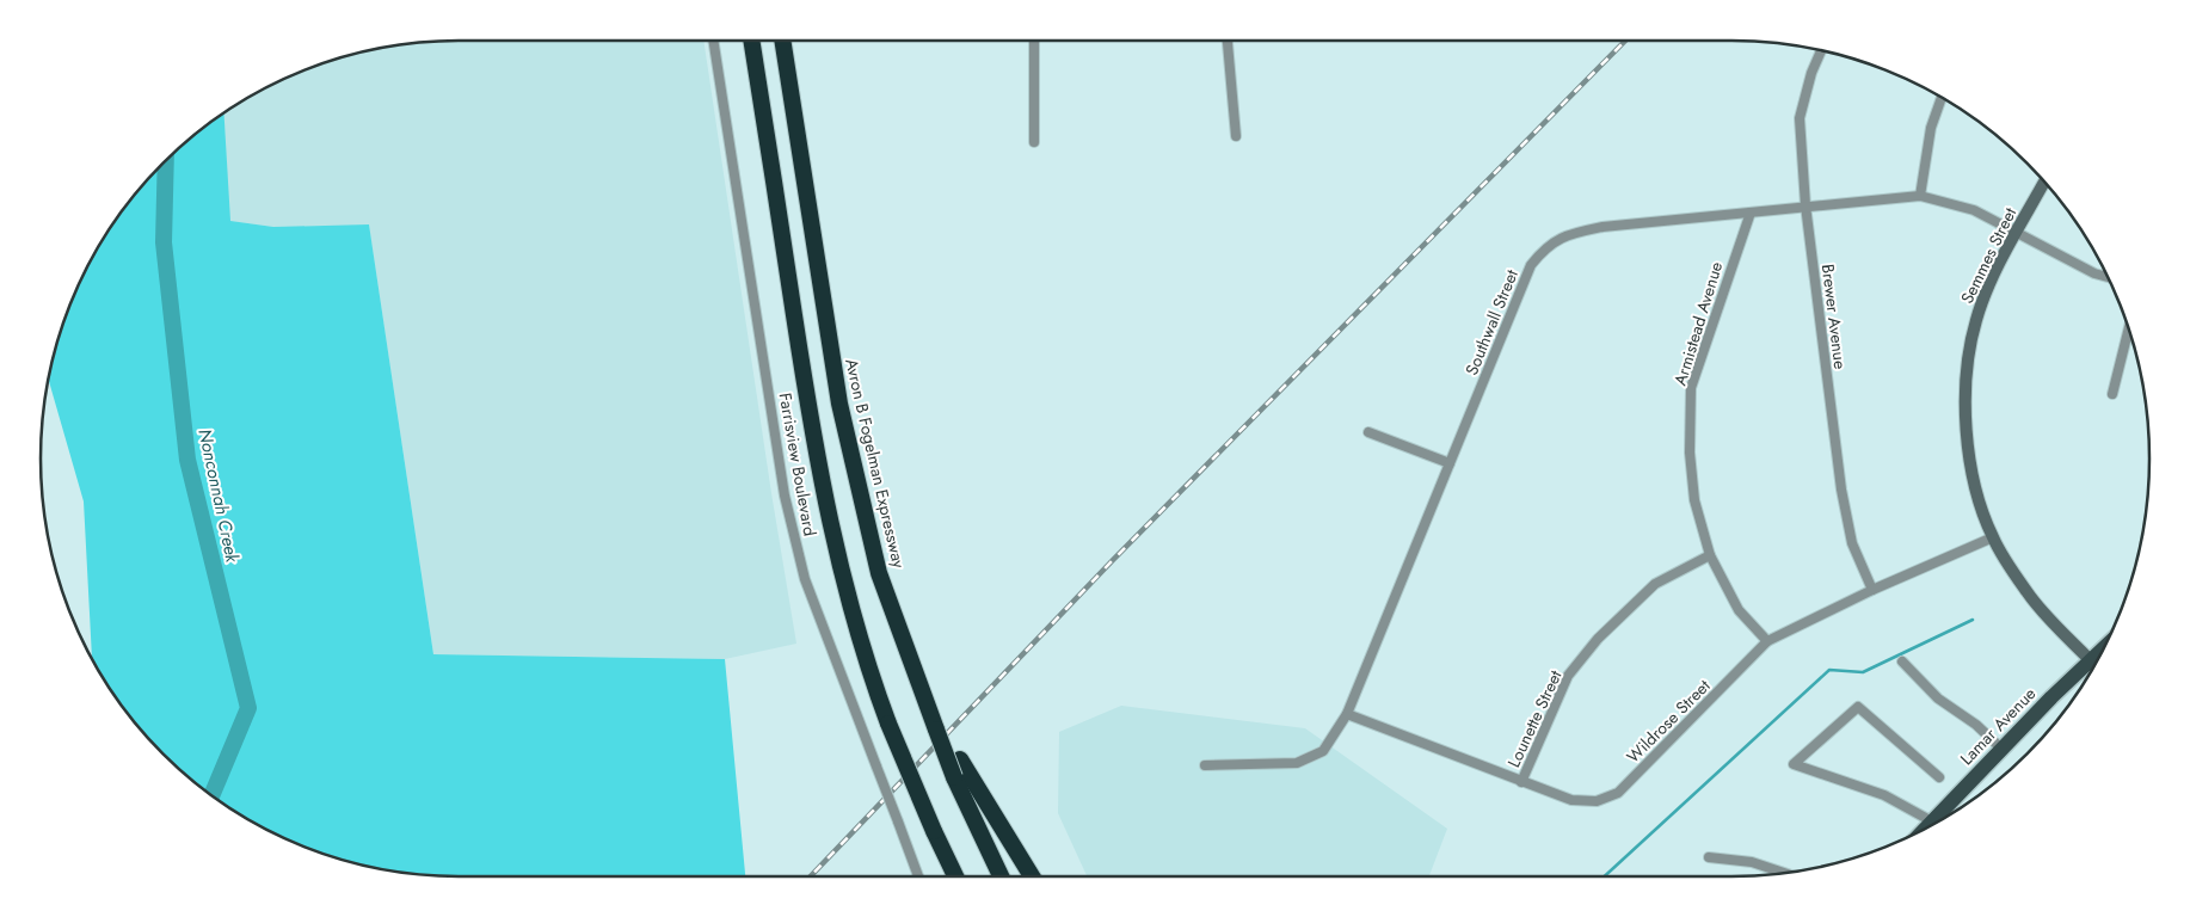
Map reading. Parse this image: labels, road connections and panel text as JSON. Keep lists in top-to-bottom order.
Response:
{
  "streets": {
    "highway": ["Avron B Fogelman Expressway"],
    "main road": ["Semmes Street", "Lamar Avenue"],
    "street": [
      "Brewer Avenue",
      "Southwall Street",
      "Armistead Avenue",
      "Farrisview Boulevard",
      "Lounette Street",
      "Wildrose Street"
    ]
  },
  "crossings": [
    ["Semmes Street", "Southwall Street"],
    ["Semmes Street", "Wildrose Street"],
    ["Brewer Avenue", "Southwall Street"],
    ["Brewer Avenue", "Wildrose Street"],
    ["Southwall Street", "Armistead Avenue"],
    ["Southwall Street", "Wildrose Street"],
    ["Armistead Avenue", "Lounette Street"],
    ["Armistead Avenue", "Wildrose Street"],
    ["Lounette Street", "Wildrose Street"]
  ],
  "water": ["Nonconnah Creek"]
}
